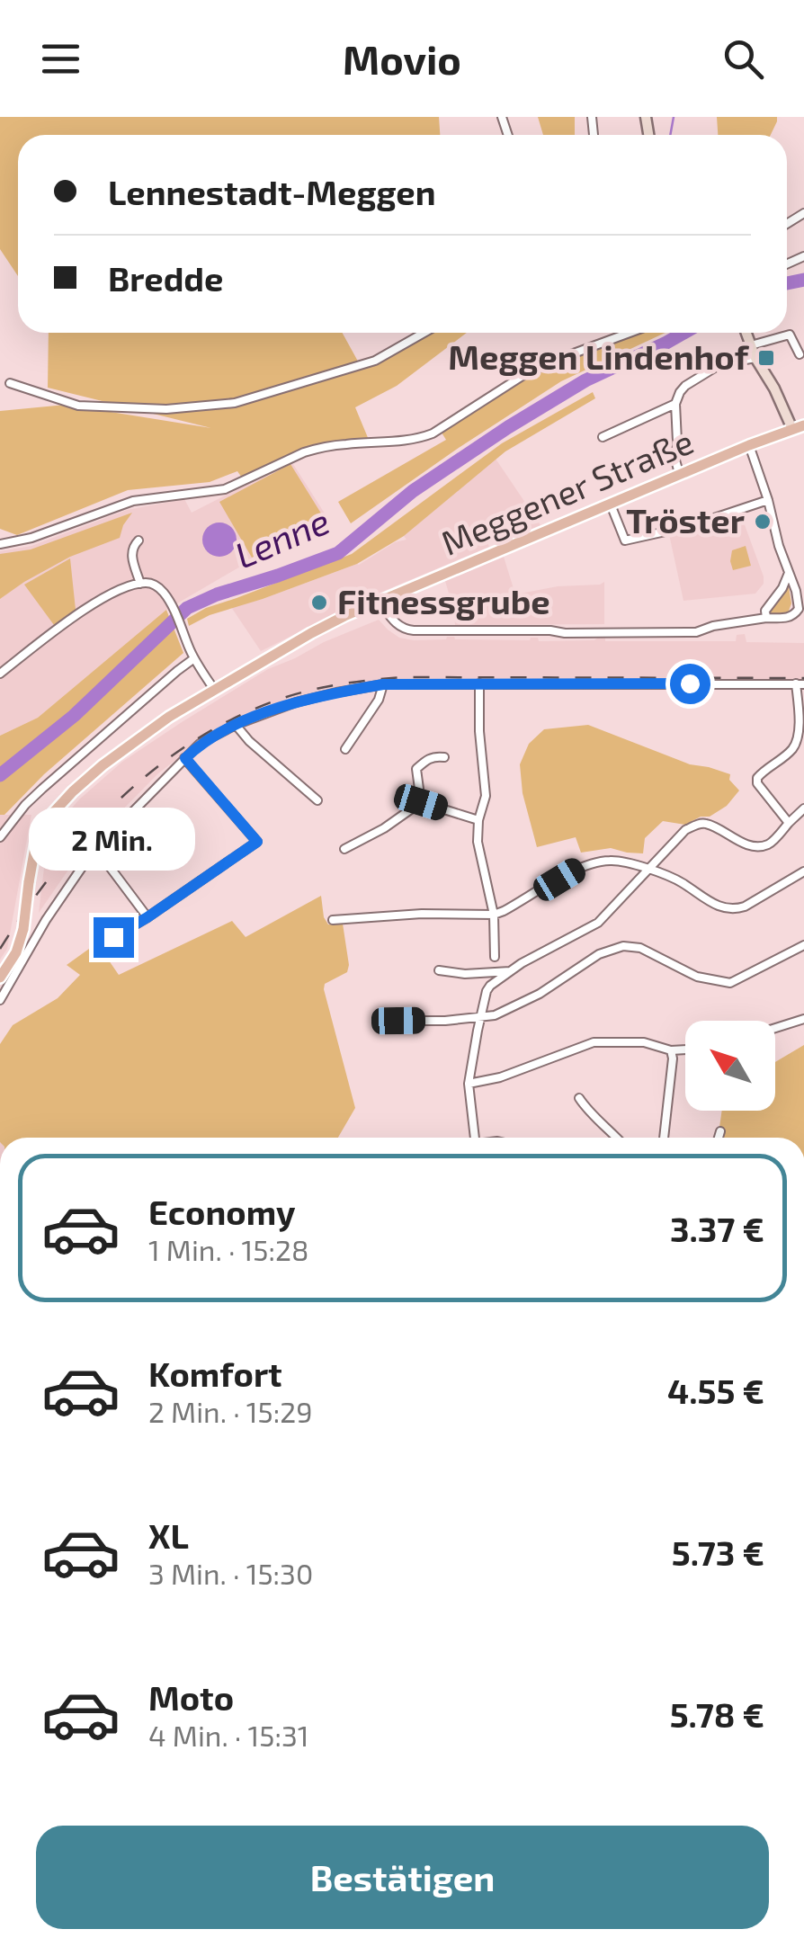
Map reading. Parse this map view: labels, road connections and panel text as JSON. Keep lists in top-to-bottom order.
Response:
{
  "streets": {
    "main road": ["Meggener Straße"]
  },
  "water": ["Lenne"],
  "places": {
    "transit": ["Meggen Lindenhof"],
    "other": ["Tröster", "Fitnessgrube"]
  },
  "north": "top left",
  "page": {
    "header": "Movio",
    "banner": ["Lennestadt-Meggen", "Bredde"],
    "bubble": "2 Min.",
    "list": [
      {
        "name": "Economy",
        "note": "1 Min. · 15:28",
        "value": "3.37 €"
      },
      {
        "name": "Komfort",
        "note": "2 Min. · 15:29",
        "value": "4.55 €"
      },
      {
        "name": "XL",
        "note": "3 Min. · 15:30",
        "value": "5.73 €"
      },
      {
        "name": "Moto",
        "note": "4 Min. · 15:31",
        "value": "5.78 €"
      }
    ],
    "buttons": "Bestätigen"
  }
}
